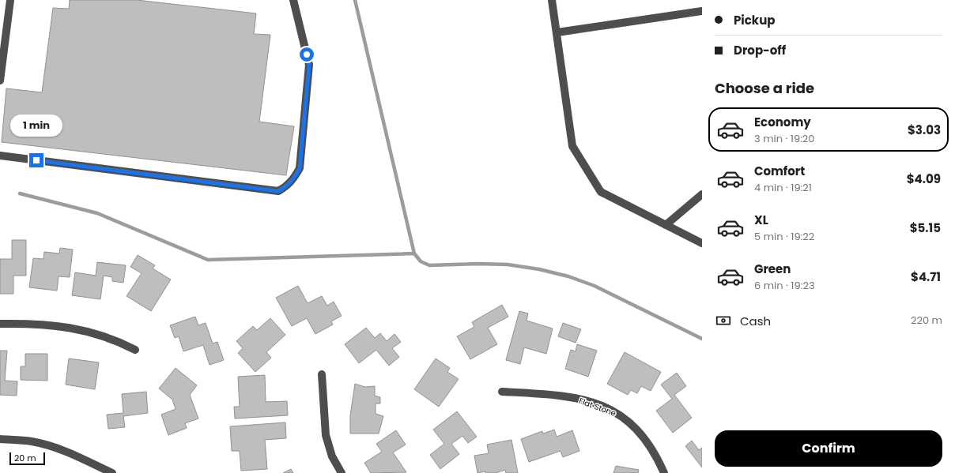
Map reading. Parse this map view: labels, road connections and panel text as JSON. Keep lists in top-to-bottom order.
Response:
{
  "streets": {
    "street": ["Flat Stone"]
  },
  "scale_bar": "20 m",
  "page": {
    "banner": ["Pickup", "Drop-off"],
    "heading": "Choose a ride",
    "list": [
      {
        "name": "Economy",
        "note": "3 min · 19:20",
        "value": "$3.03"
      },
      {
        "name": "Comfort",
        "note": "4 min · 19:21",
        "value": "$4.09"
      },
      {
        "name": "XL",
        "note": "5 min · 19:22",
        "value": "$5.15"
      },
      {
        "name": "Green",
        "note": "6 min · 19:23",
        "value": "$4.71"
      }
    ],
    "bubble": "1 min",
    "pay": ["Cash", "220 m"],
    "buttons": "Confirm",
    "scale": "20 m"
  }
}
